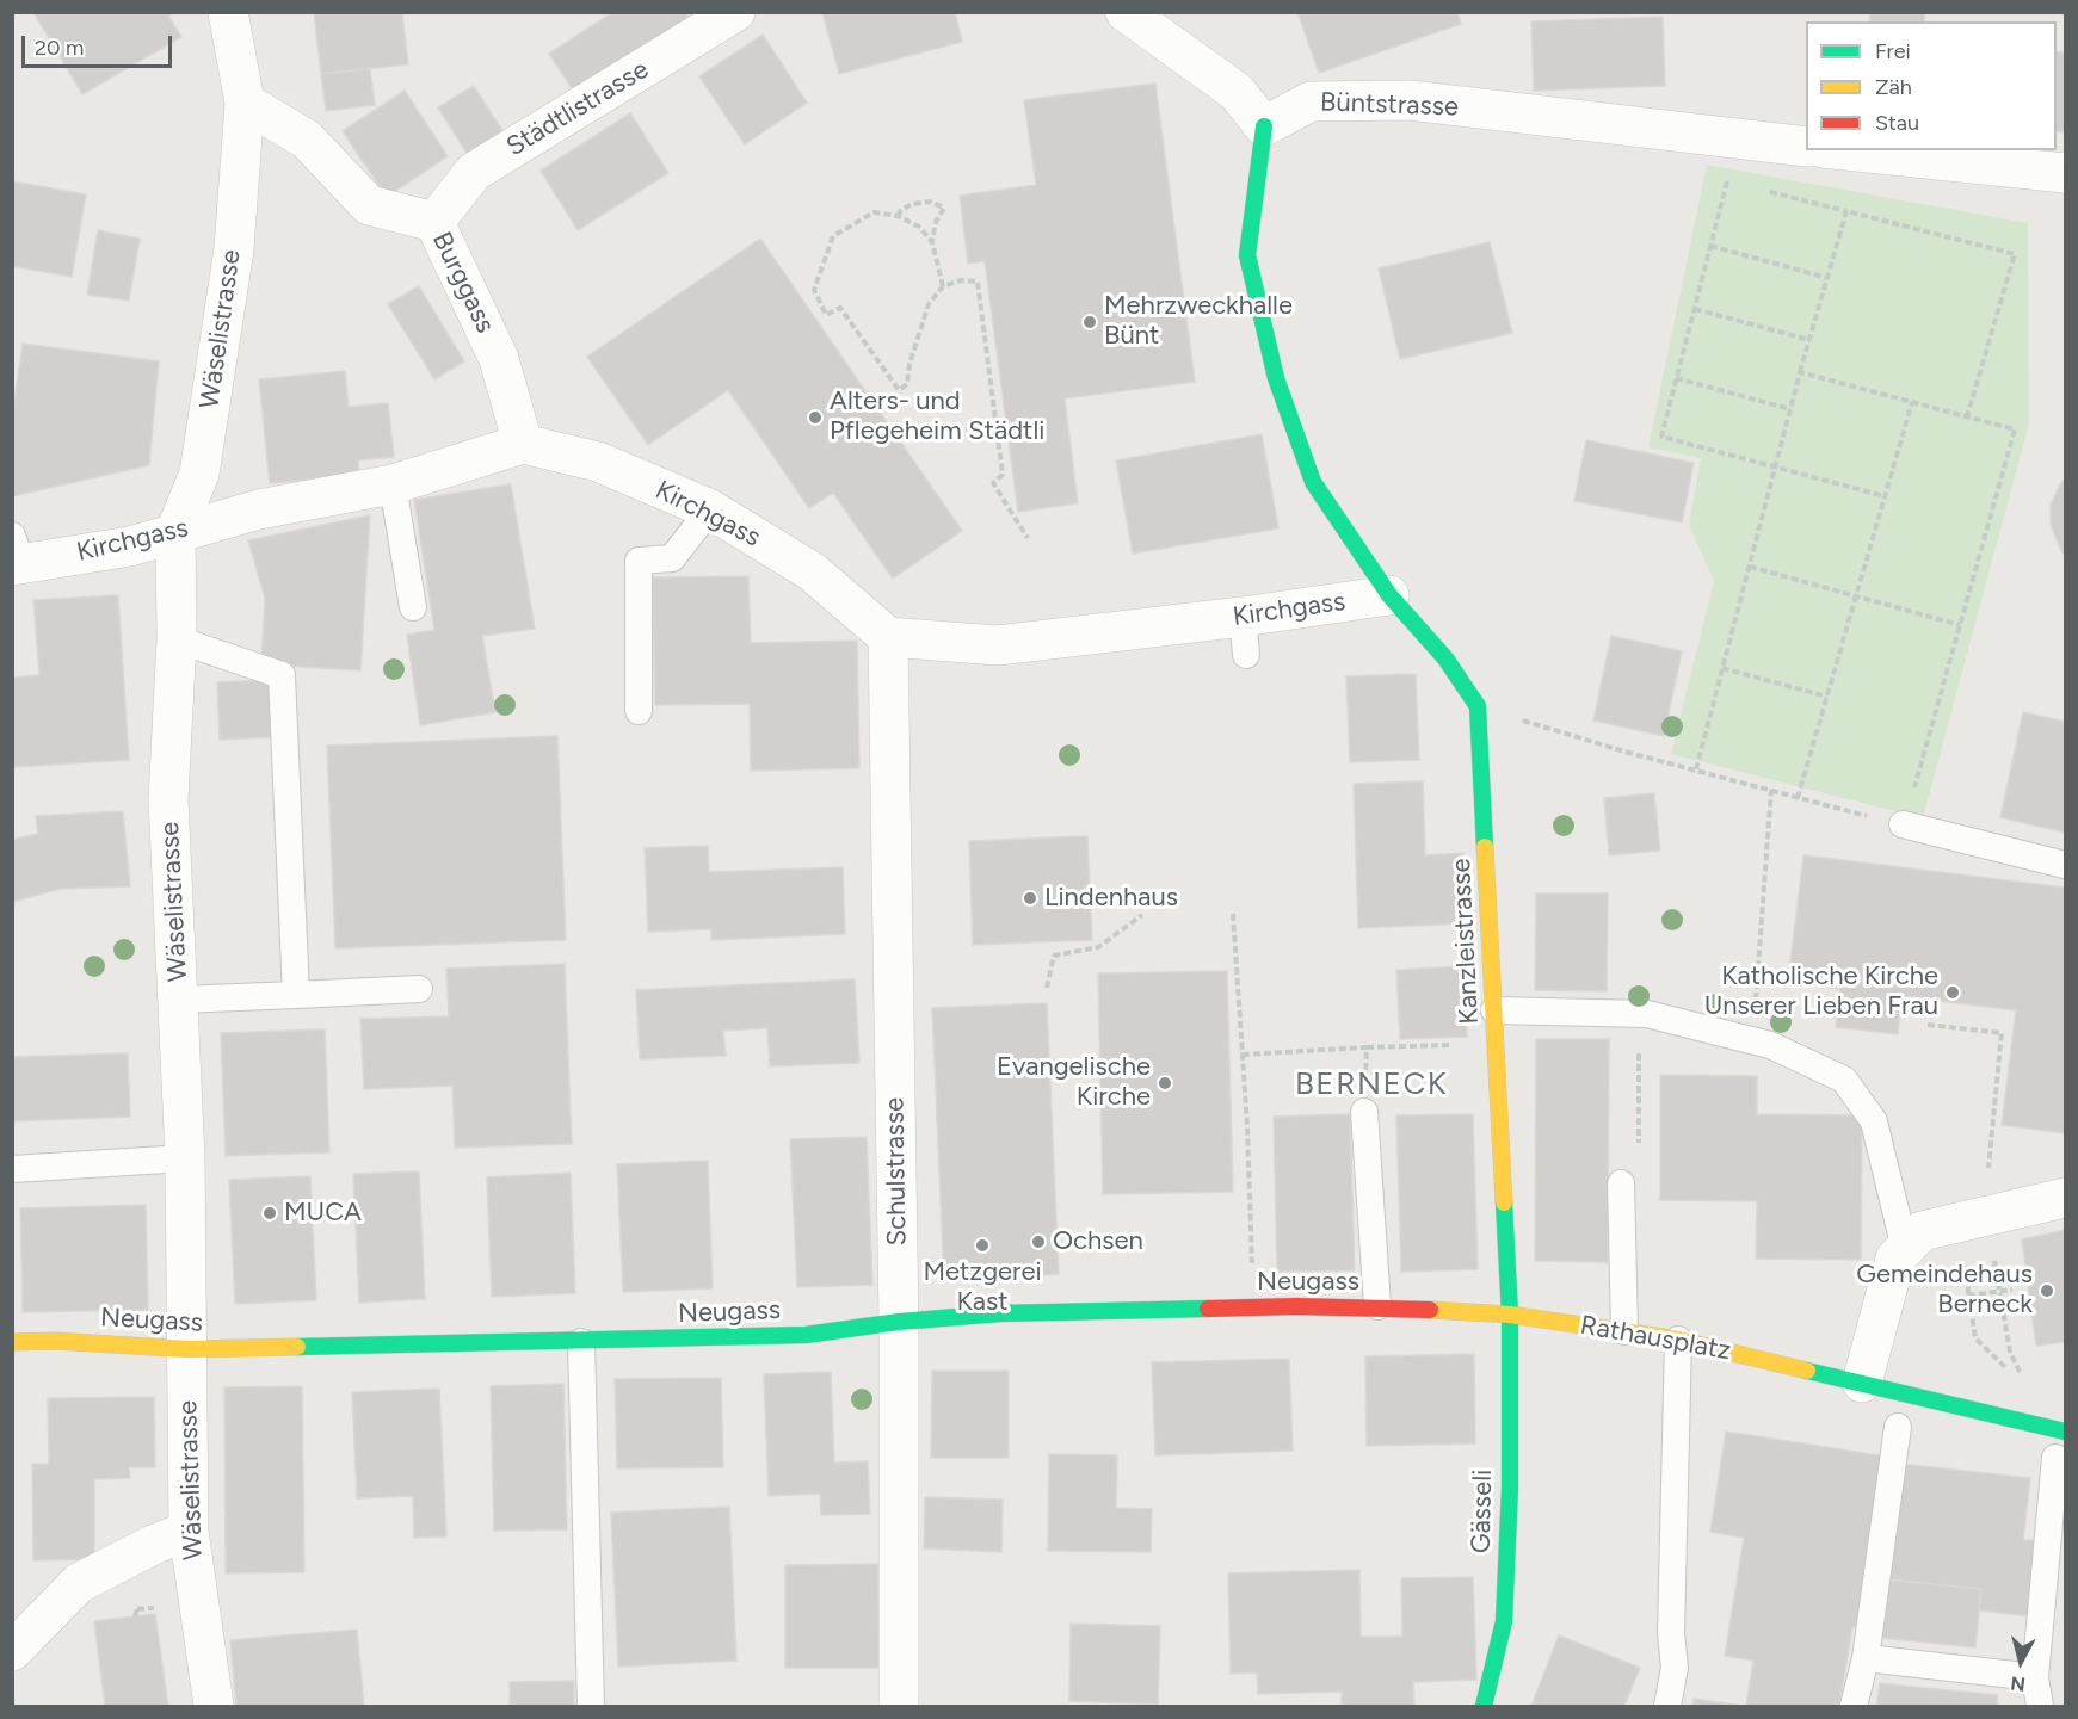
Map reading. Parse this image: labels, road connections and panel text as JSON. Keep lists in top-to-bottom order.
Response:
{
  "streets": {
    "main road": [
      "Kanzleistrasse",
      "Neugass",
      "Rathausplatz",
      "Gässeli"
    ],
    "street": [
      "Büntstrasse",
      "Städtlistrasse",
      "Burggass",
      "Wäselistrasse",
      "Kirchgass",
      "Schulstrasse"
    ]
  },
  "crossings": [
    ["Städtlistrasse", "Burggass"],
    ["Burggass", "Wäselistrasse"],
    ["Burggass", "Kirchgass"],
    ["Wäselistrasse", "Kirchgass"],
    ["Wäselistrasse", "Neugass"],
    ["Kirchgass", "Schulstrasse"],
    ["Kanzleistrasse", "Rathausplatz"],
    ["Kanzleistrasse", "Gässeli"],
    ["Schulstrasse", "Neugass"],
    ["Neugass", "Rathausplatz"],
    ["Rathausplatz", "Gässeli"]
  ],
  "districts": ["BERNECK"],
  "places": [
    "Mehrzweckhalle Bünt",
    "Alters- und Pflegeheim Städtli",
    "Lindenhaus",
    "Katholische Kirche Unserer Lieben Frau",
    "Evangelische Kirche",
    "MUCA",
    "Ochsen",
    "Metzgerei Kast",
    "Gemeindehaus Berneck"
  ],
  "legend": ["Frei", "Zäh", "Stau"],
  "scale_bar": "20 m",
  "north": "bottom"
}
